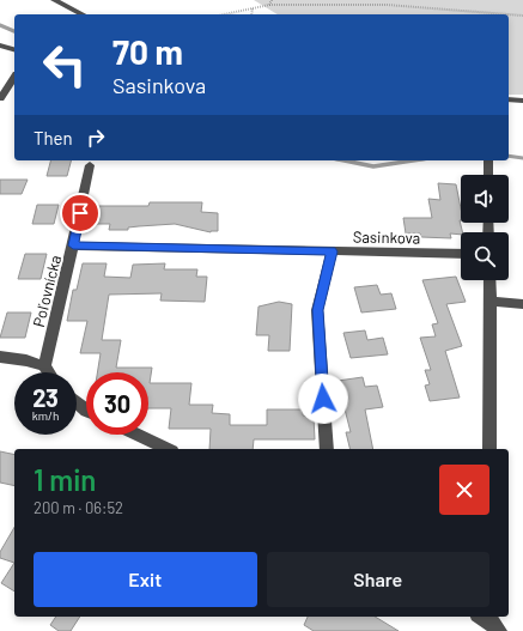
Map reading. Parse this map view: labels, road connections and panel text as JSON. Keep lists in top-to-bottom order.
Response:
{
  "streets": {
    "street": ["Sasinkova", "Poľovnícka"]
  },
  "crossings": [
    ["Sasinkova", "Poľovnícka"]
  ],
  "page": {
    "turn": ["70 m", "Sasinkova"],
    "then": "Then",
    "speed": "23 km/h",
    "limit": "30",
    "heading": ["1 min", "200 m · 06:52"],
    "buttons": ["Exit", "Share"]
  }
}
